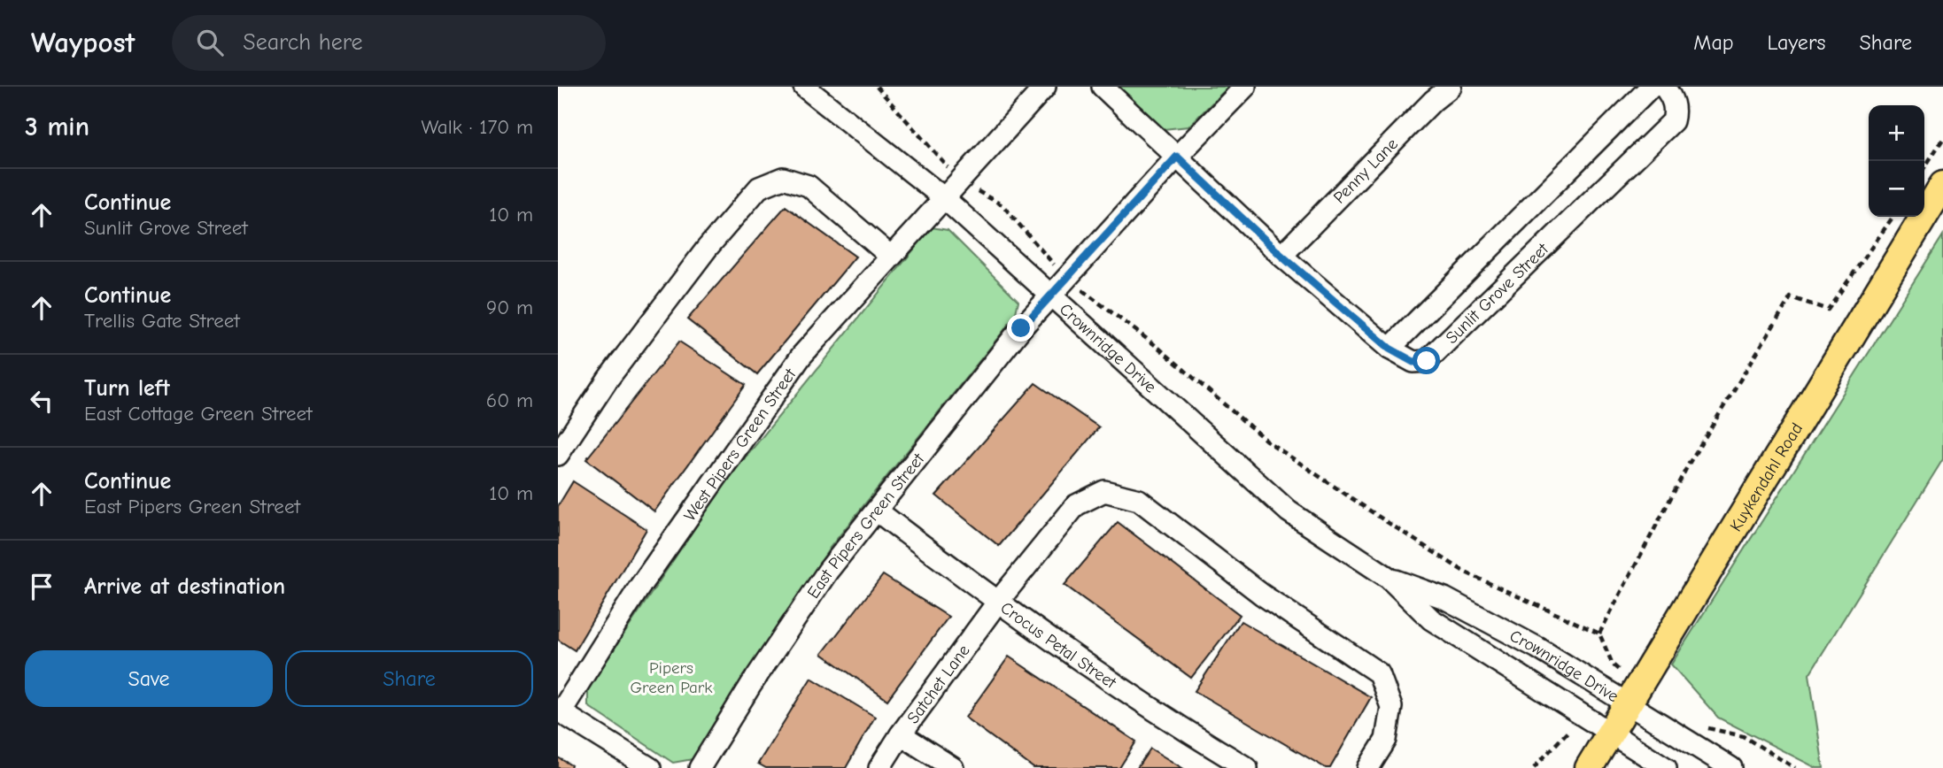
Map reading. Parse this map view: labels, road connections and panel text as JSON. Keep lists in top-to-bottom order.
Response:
{
  "streets": {
    "main road": ["Kuykendahl Road"],
    "street": [
      "Penny Lane",
      "Sunlit Grove Street",
      "Crownridge Drive",
      "West Pipers Green Street",
      "East Pipers Green Street",
      "Crocus Petal Street",
      "Satchet Lane"
    ]
  },
  "crossings": [
    ["Crownridge Drive", "West Pipers Green Street"],
    ["Crownridge Drive", "Kuykendahl Road"],
    ["Crownridge Drive", "East Pipers Green Street"],
    ["East Pipers Green Street", "Crocus Petal Street"],
    ["Crocus Petal Street", "Satchet Lane"]
  ],
  "parks": ["Pipers Green Park"],
  "page": {
    "header": "Waypost",
    "search": "Search here",
    "nav": ["Map", "Layers", "Share"],
    "heading": ["3 min", "Walk · 170 m"],
    "map_buttons": ["+", "−"],
    "list": [
      ["Continue", "Sunlit Grove Street", "10 m"],
      ["Continue", "Trellis Gate Street", "90 m"],
      ["Turn left", "East Cottage Green Street", "60 m"],
      ["Continue", "East Pipers Green Street", "10 m"],
      "Arrive at destination"
    ],
    "buttons": ["Save", "Share"]
  }
}
